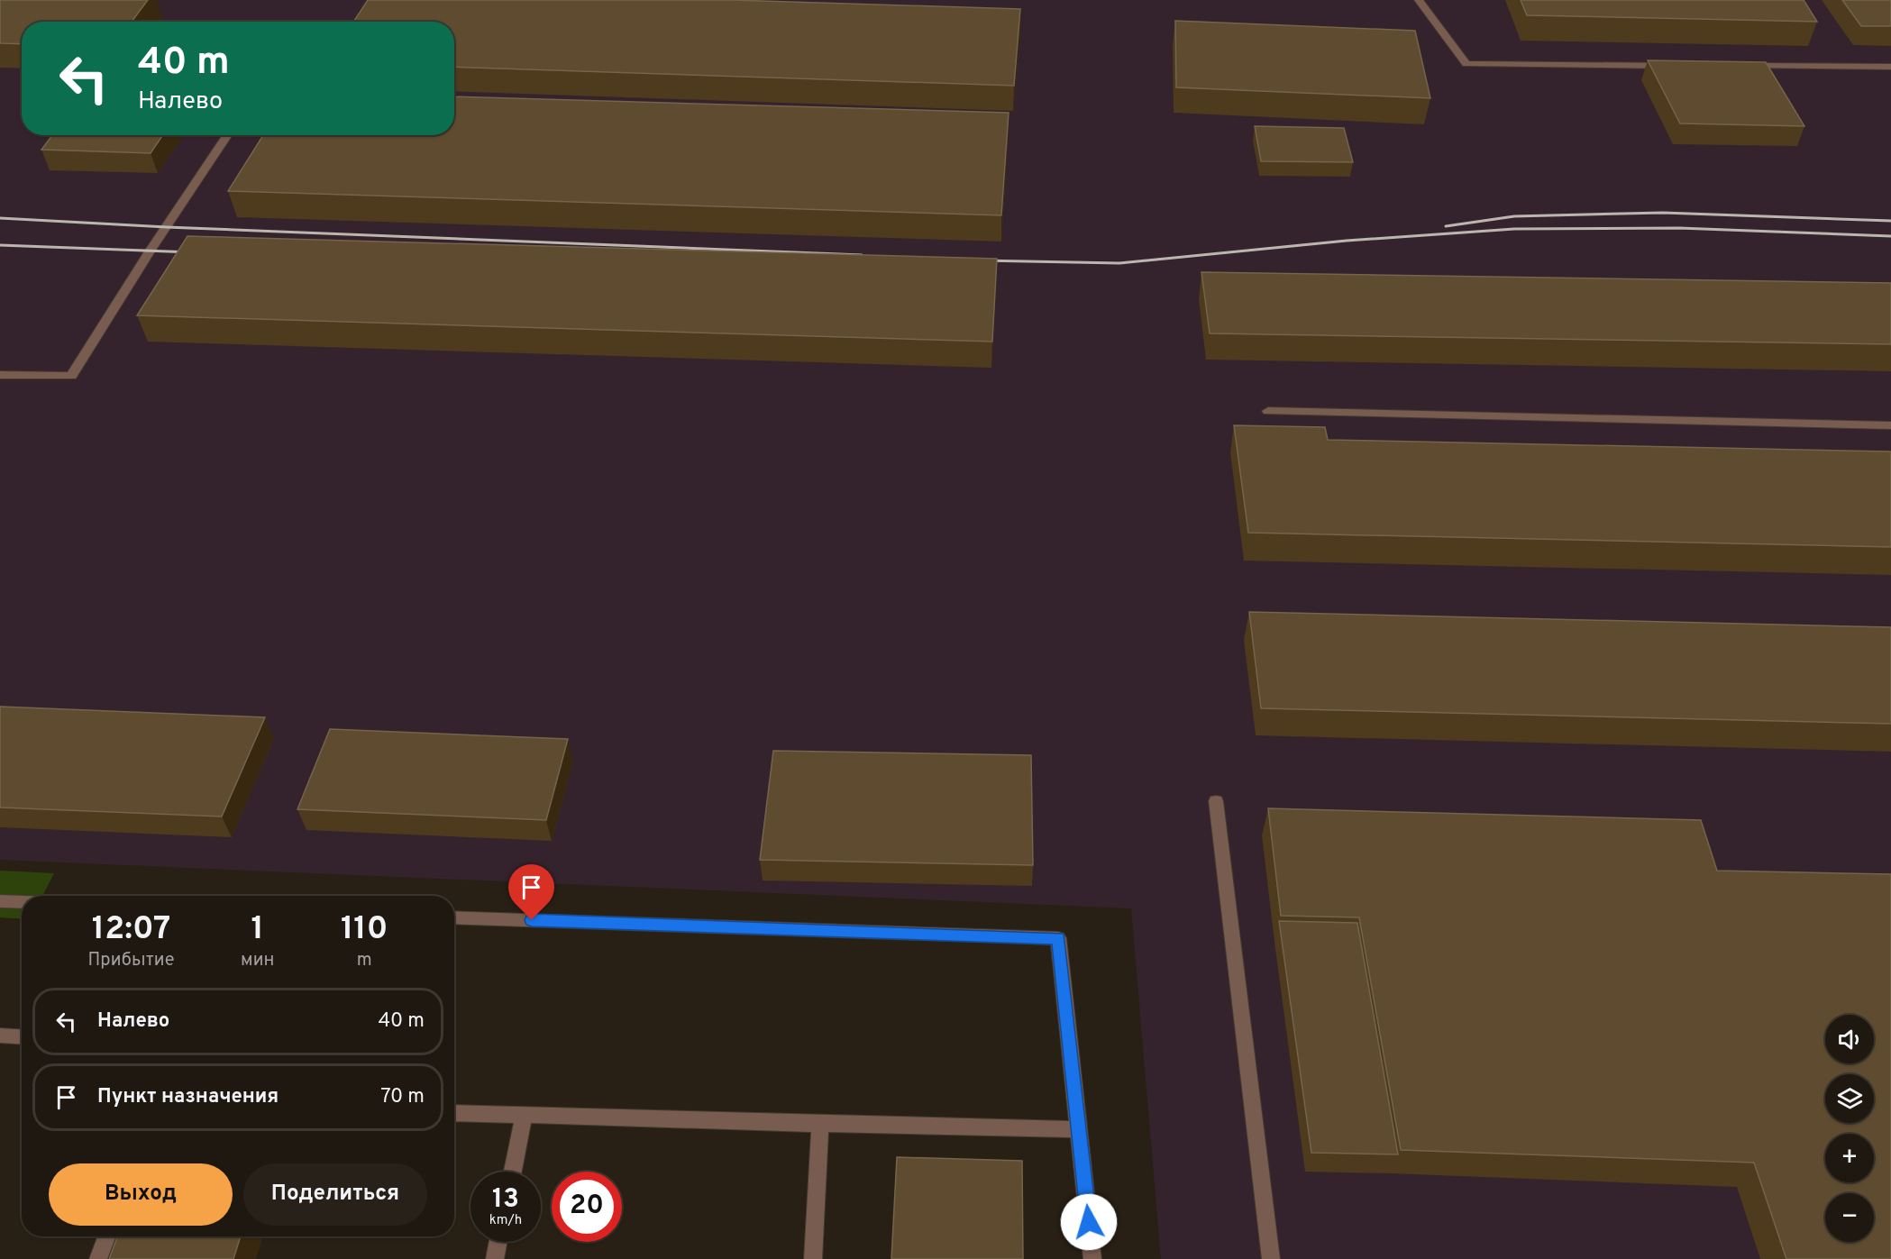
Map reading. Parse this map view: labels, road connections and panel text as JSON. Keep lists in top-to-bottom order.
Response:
{
  "page": {
    "turn": ["40 m", "Налево"],
    "eta": [
      "12:07",
      "Прибытие",
      "1",
      "мин",
      "110",
      "m"
    ],
    "list": [
      {
        "name": "Налево",
        "value": "40 m"
      },
      {
        "name": "Пункт назначения",
        "value": "70 m"
      }
    ],
    "map_buttons": ["+", "−"],
    "buttons": ["Выход", "Поделиться"],
    "speed": "13 km/h",
    "limit": "20"
  }
}
